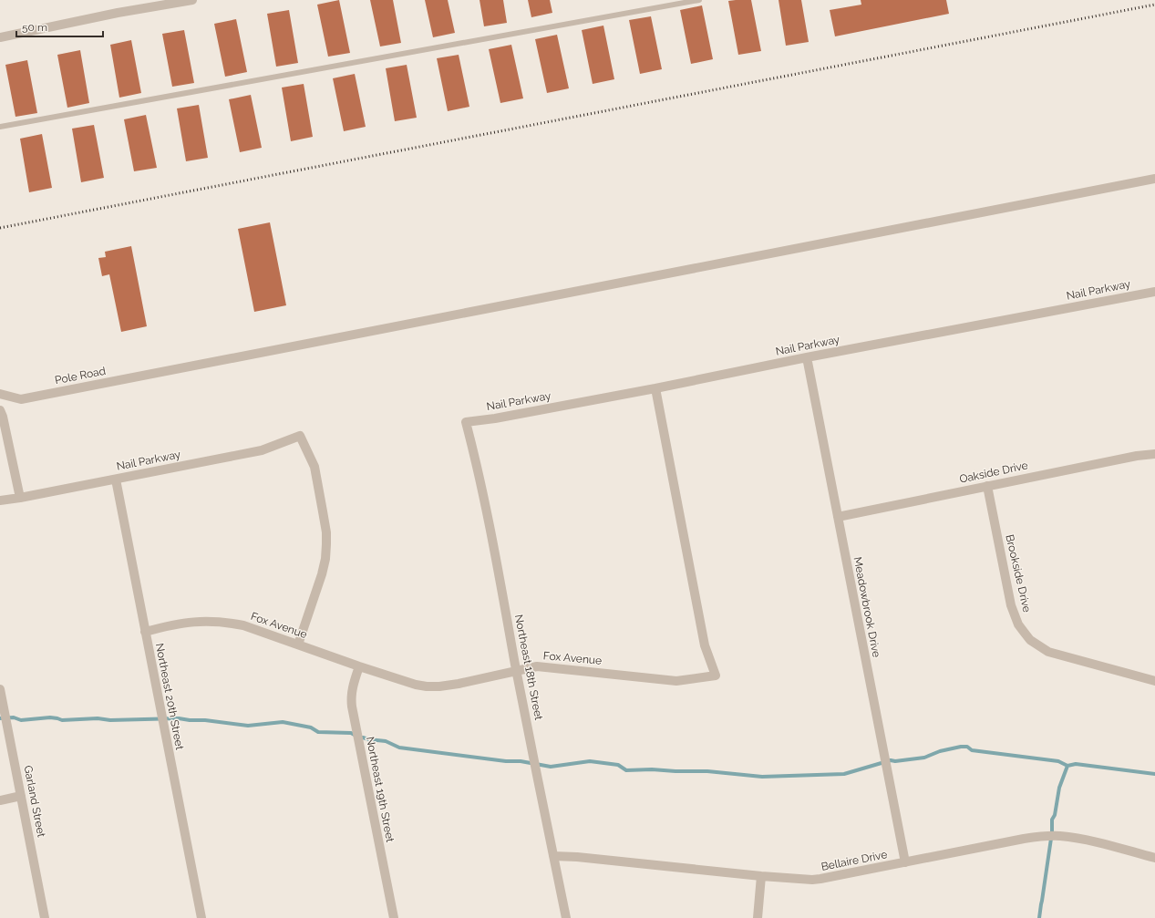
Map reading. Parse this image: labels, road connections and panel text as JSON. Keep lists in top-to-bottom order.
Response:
{
  "streets": {
    "street": [
      "Nail Parkway",
      "Pole Road",
      "Oakside Drive",
      "Brookside Drive",
      "Meadowbrook Drive",
      "Fox Avenue",
      "Northeast 18th Street",
      "Northeast 20th Street",
      "Northeast 19th Street",
      "Garland Street",
      "Bellaire Drive"
    ]
  },
  "crossings": [
    ["Nail Parkway", "Meadowbrook Drive"],
    ["Nail Parkway", "Fox Avenue"],
    ["Nail Parkway", "Northeast 18th Street"],
    ["Nail Parkway", "Northeast 20th Street"],
    ["Oakside Drive", "Brookside Drive"],
    ["Oakside Drive", "Meadowbrook Drive"],
    ["Meadowbrook Drive", "Bellaire Drive"],
    ["Fox Avenue", "Northeast 18th Street"],
    ["Fox Avenue", "Northeast 20th Street"],
    ["Fox Avenue", "Northeast 19th Street"],
    ["Northeast 18th Street", "Bellaire Drive"]
  ],
  "scale_bar": "50 m"
}
